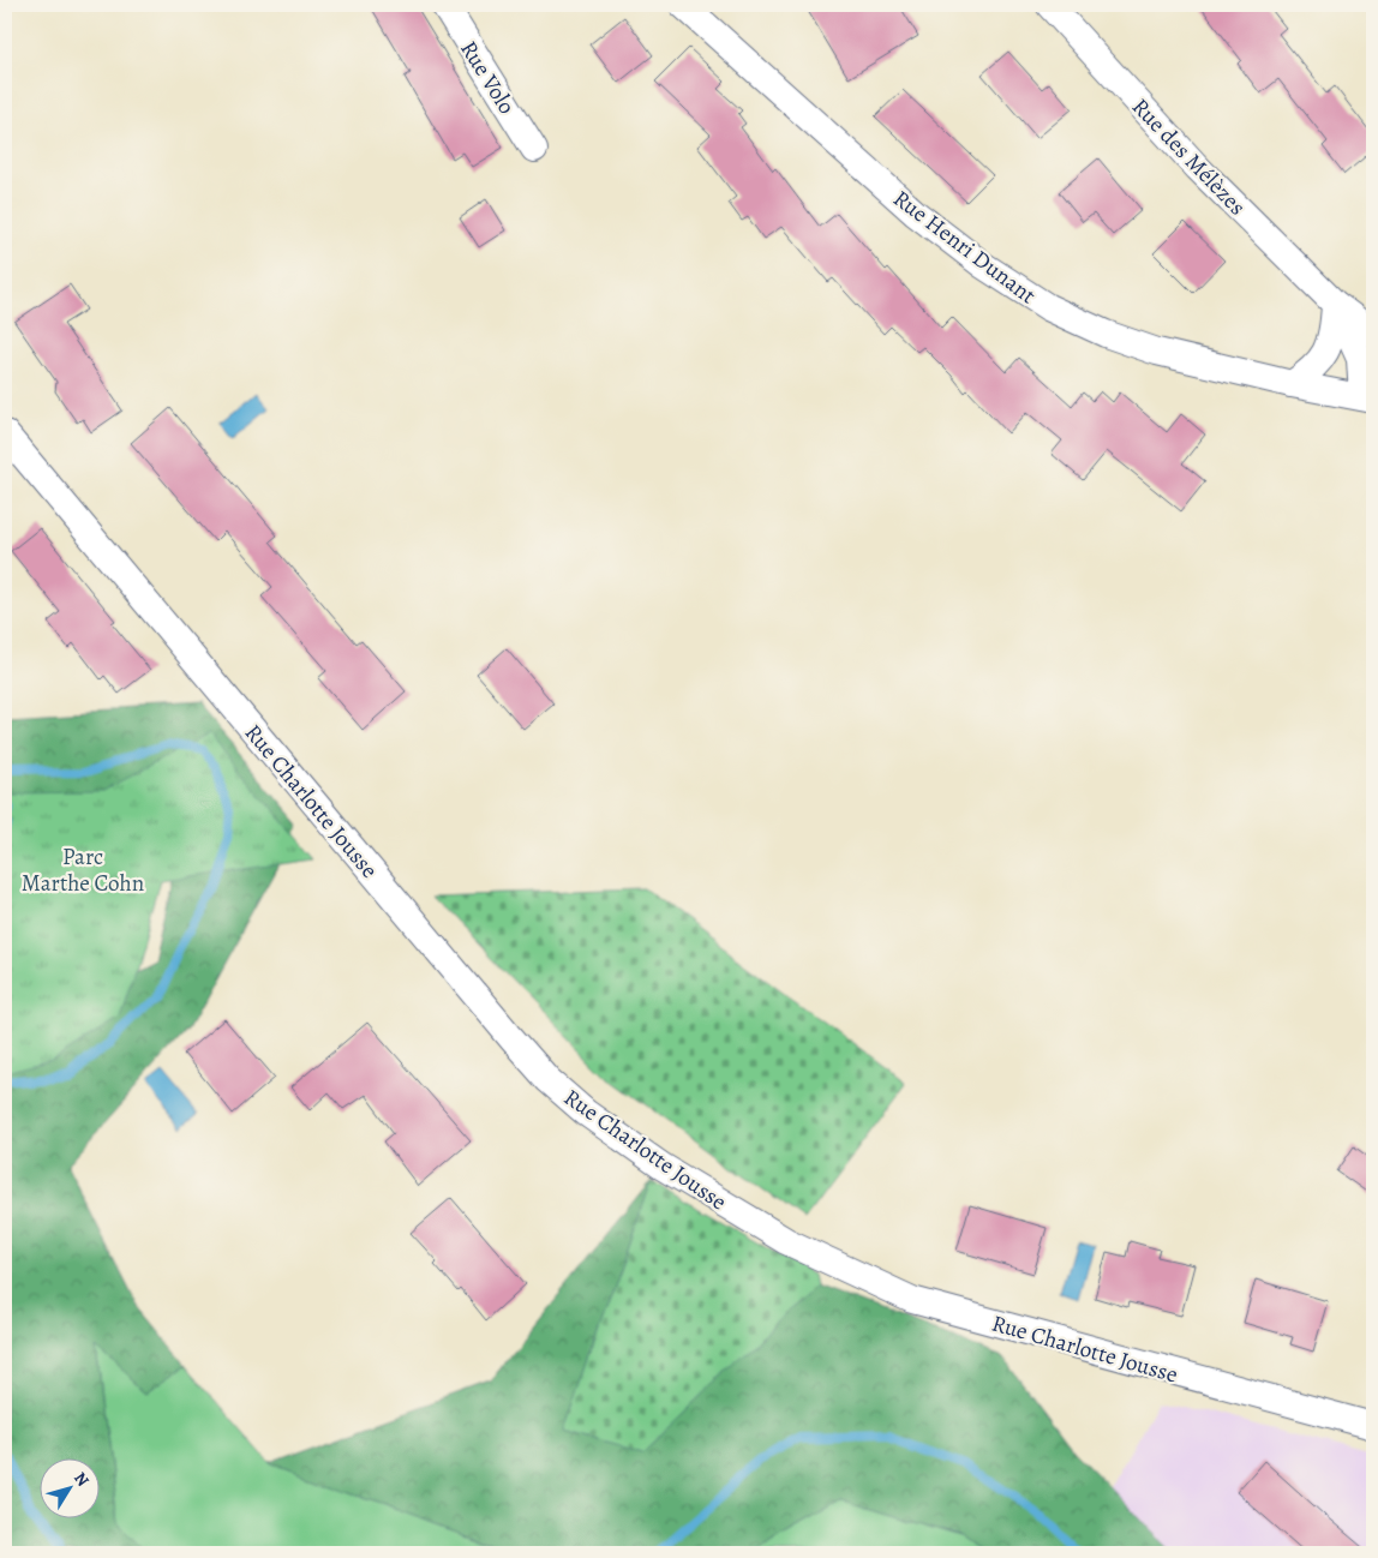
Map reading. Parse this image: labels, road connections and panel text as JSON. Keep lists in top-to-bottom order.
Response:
{
  "streets": {
    "street": [
      "Rue Volo",
      "Rue des Mélèzes",
      "Rue Henri Dunant",
      "Rue Charlotte Jousse"
    ]
  },
  "crossings": [
    ["Rue des Mélèzes", "Rue Henri Dunant"]
  ],
  "parks": ["Parc Marthe Cohn"],
  "north": "top right"
}
